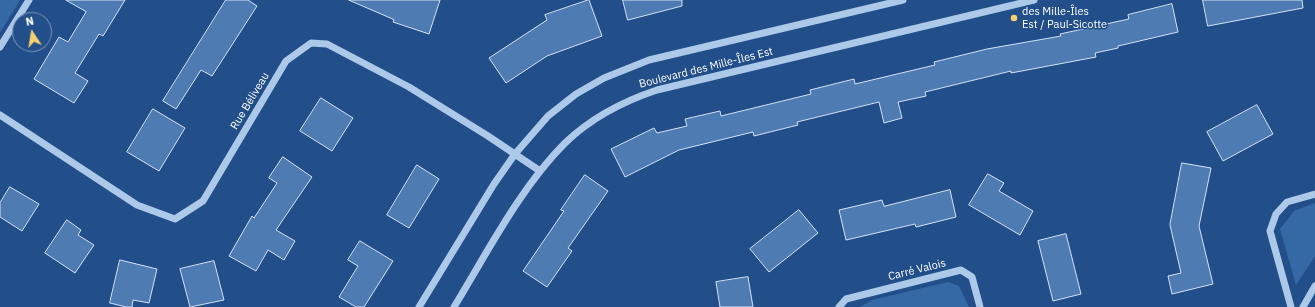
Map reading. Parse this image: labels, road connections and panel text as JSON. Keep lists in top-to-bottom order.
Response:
{
  "streets": {
    "street": ["Boulevard des Mille-Îles Est", "Rue Béliveau", "Carré Valois"]
  },
  "crossings": [
    ["Boulevard des Mille-Îles Est", "Rue Béliveau"]
  ],
  "places": ["des Mille-Îles Est / Paul-Sicotte"],
  "north": "top"
}
